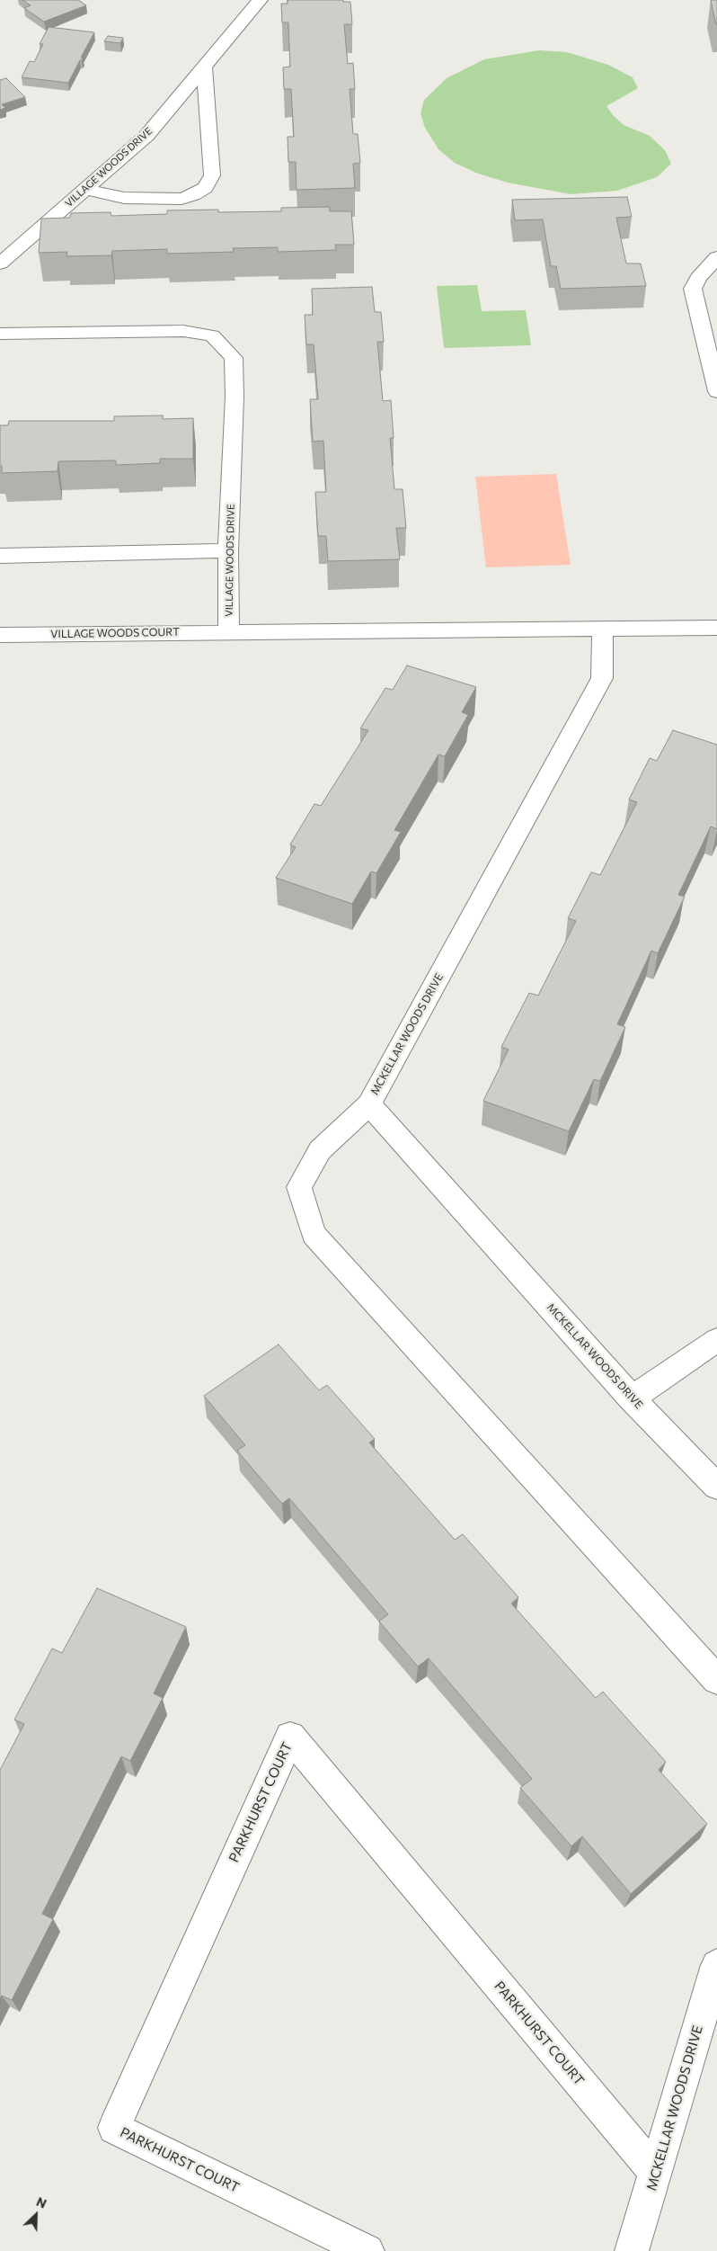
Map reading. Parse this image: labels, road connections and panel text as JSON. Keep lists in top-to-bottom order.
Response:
{
  "streets": {
    "street": [
      "VILLAGE WOODS DRIVE",
      "VILLAGE WOODS COURT",
      "MCKELLAR WOODS DRIVE",
      "PARKHURST COURT"
    ]
  },
  "crossings": [
    ["VILLAGE WOODS DRIVE", "VILLAGE WOODS COURT"],
    ["VILLAGE WOODS DRIVE", "MCKELLAR WOODS DRIVE"],
    ["MCKELLAR WOODS DRIVE", "PARKHURST COURT"]
  ],
  "north": "top right"
}
